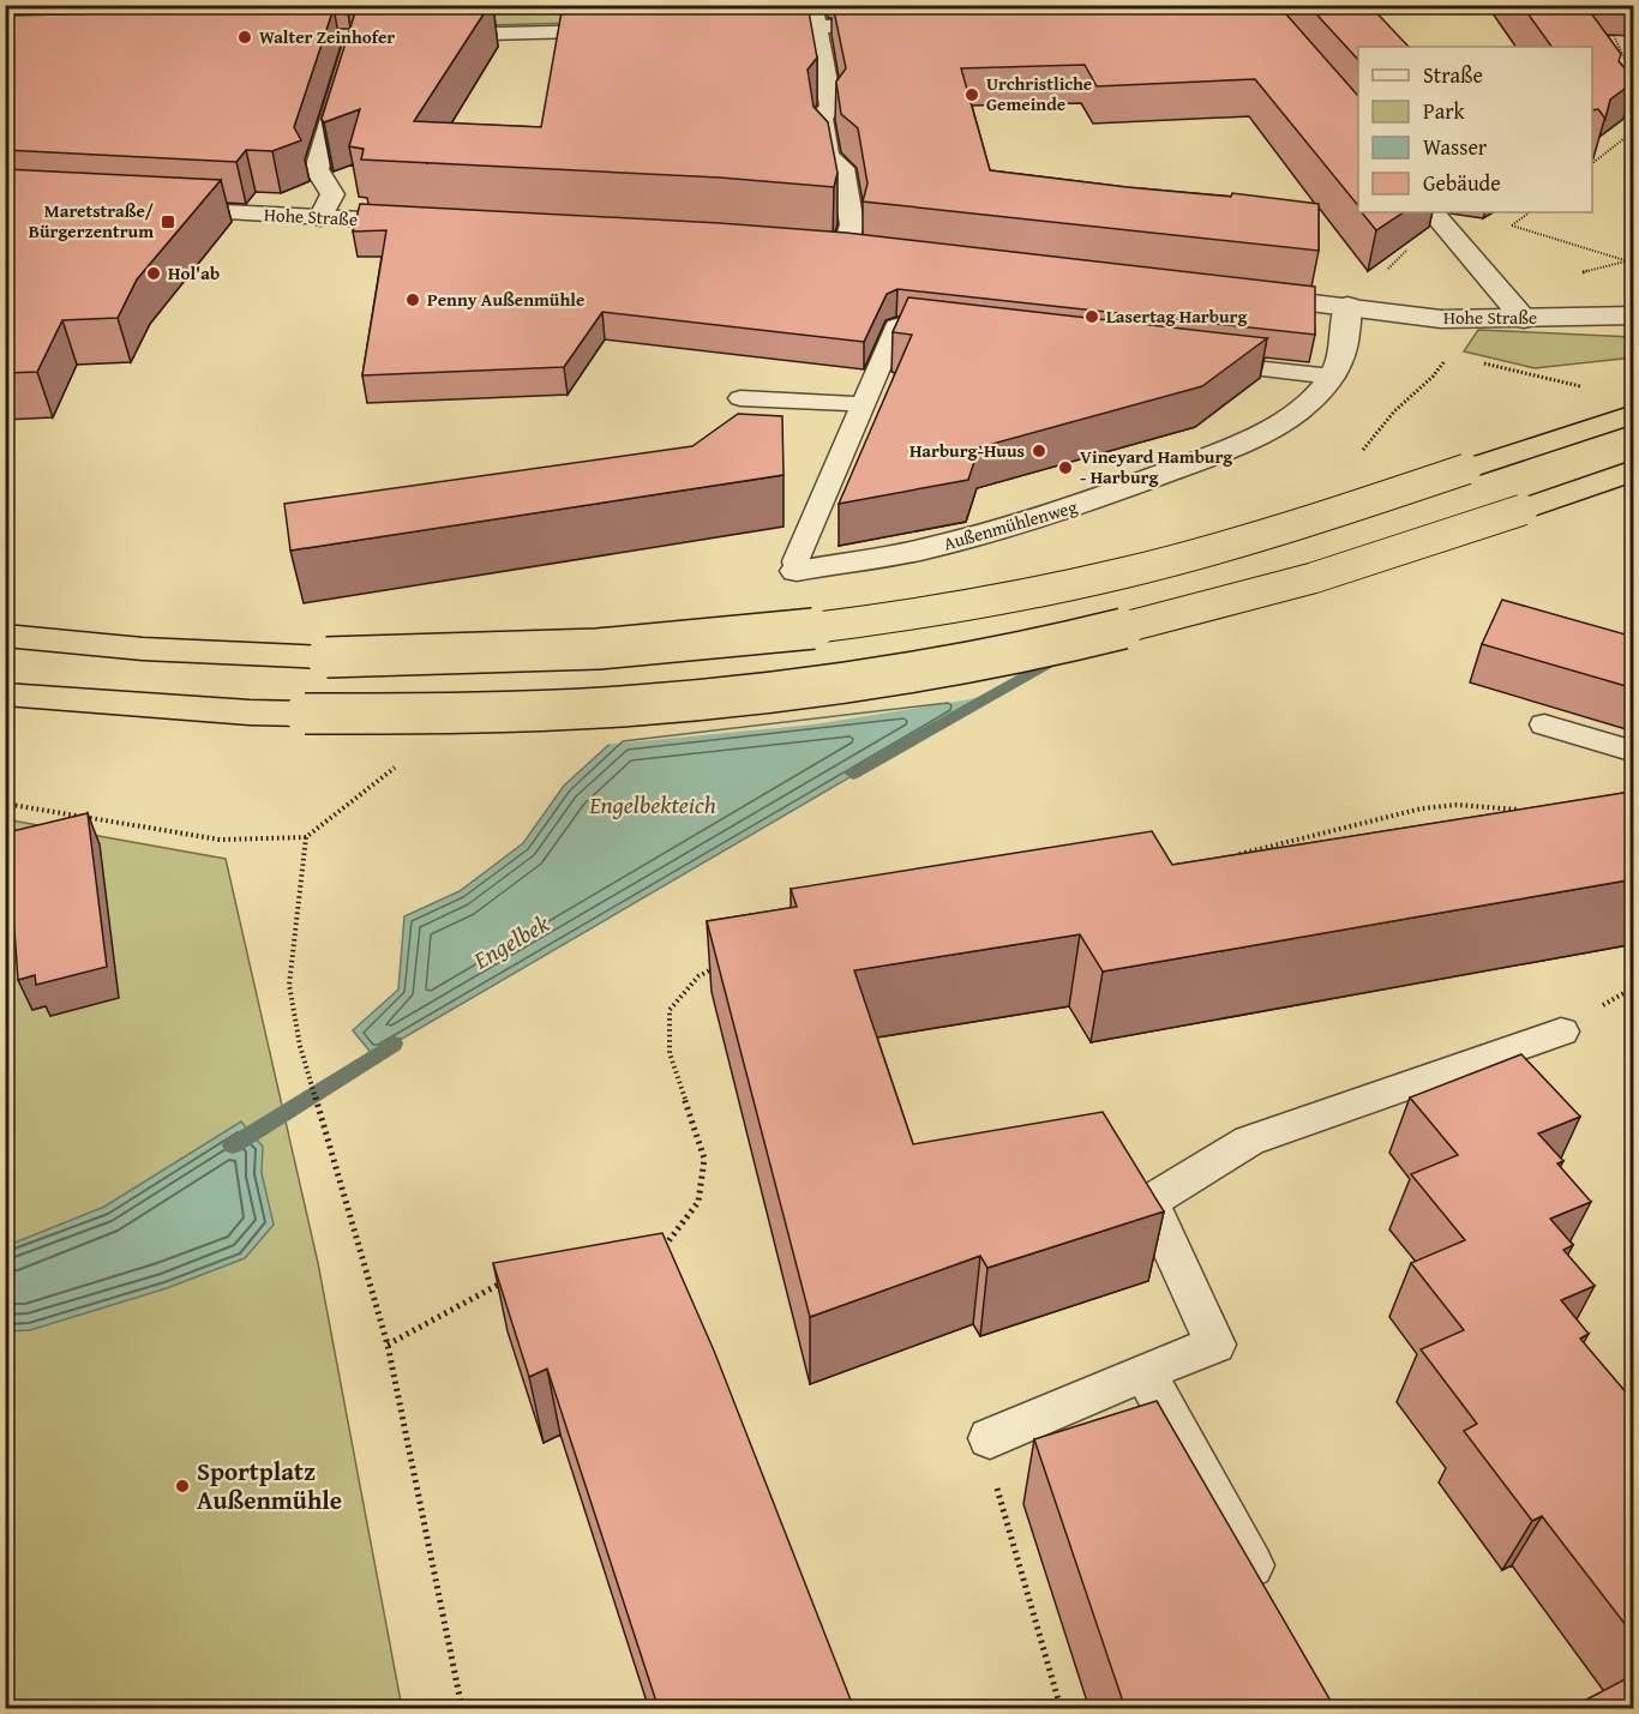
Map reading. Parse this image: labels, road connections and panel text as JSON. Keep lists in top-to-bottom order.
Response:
{
  "streets": {
    "street": ["Hohe Straße", "Außenmühlenweg"]
  },
  "crossings": [
    ["Hohe Straße", "Außenmühlenweg"]
  ],
  "water": ["Engelbekteich", "Engelbek"],
  "places": {
    "other": [
      "Walter Zeinhofer",
      "Urchristliche Gemeinde",
      "Hol'ab",
      "Penny Außenmühle",
      "Lasertag Harburg",
      "Harburg-Huus",
      "Vineyard Hamburg - Harburg",
      "Sportplatz Außenmühle"
    ],
    "transit": ["Maretstraße/ Bürgerzentrum"]
  },
  "legend": [
    "Straße",
    "Park",
    "Wasser",
    "Gebäude"
  ]
}
